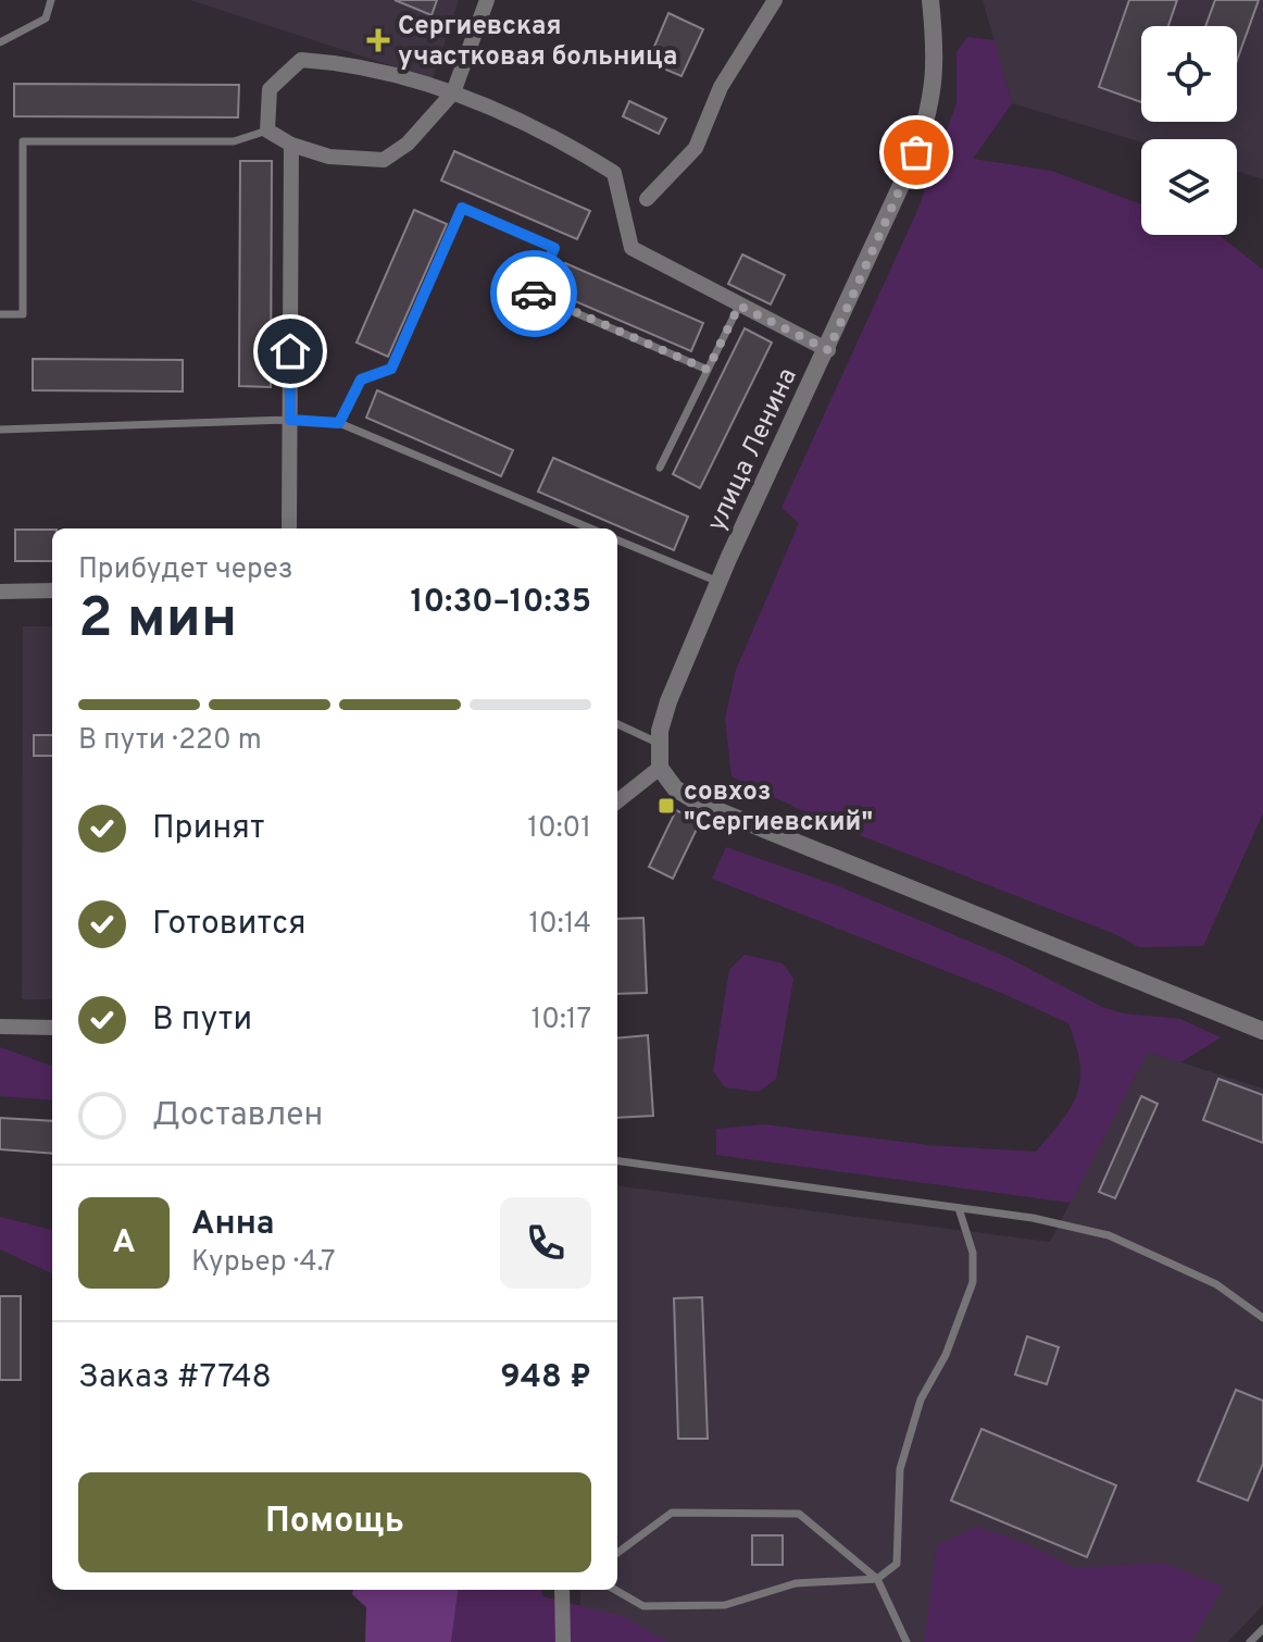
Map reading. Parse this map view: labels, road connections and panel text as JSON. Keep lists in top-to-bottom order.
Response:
{
  "streets": {
    "street": ["улица Ленина"]
  },
  "places": {
    "health": ["Сергиевская участковая больница"],
    "transit": ["совхоз \"Сергиевский\""]
  },
  "page": {
    "heading": ["2 мин", "Прибудет через", "10:30–10:35"],
    "panel": [
      "Анна",
      "Курьер · 4.7",
      "Заказ #7748",
      "948 ₽"
    ],
    "bar": "В пути · 220 m",
    "list": [
      ["Принят", "10:01"],
      ["Готовится", "10:14"],
      ["В пути", "10:17"],
      "Доставлен"
    ],
    "round": "А",
    "buttons": "Помощь"
  }
}
